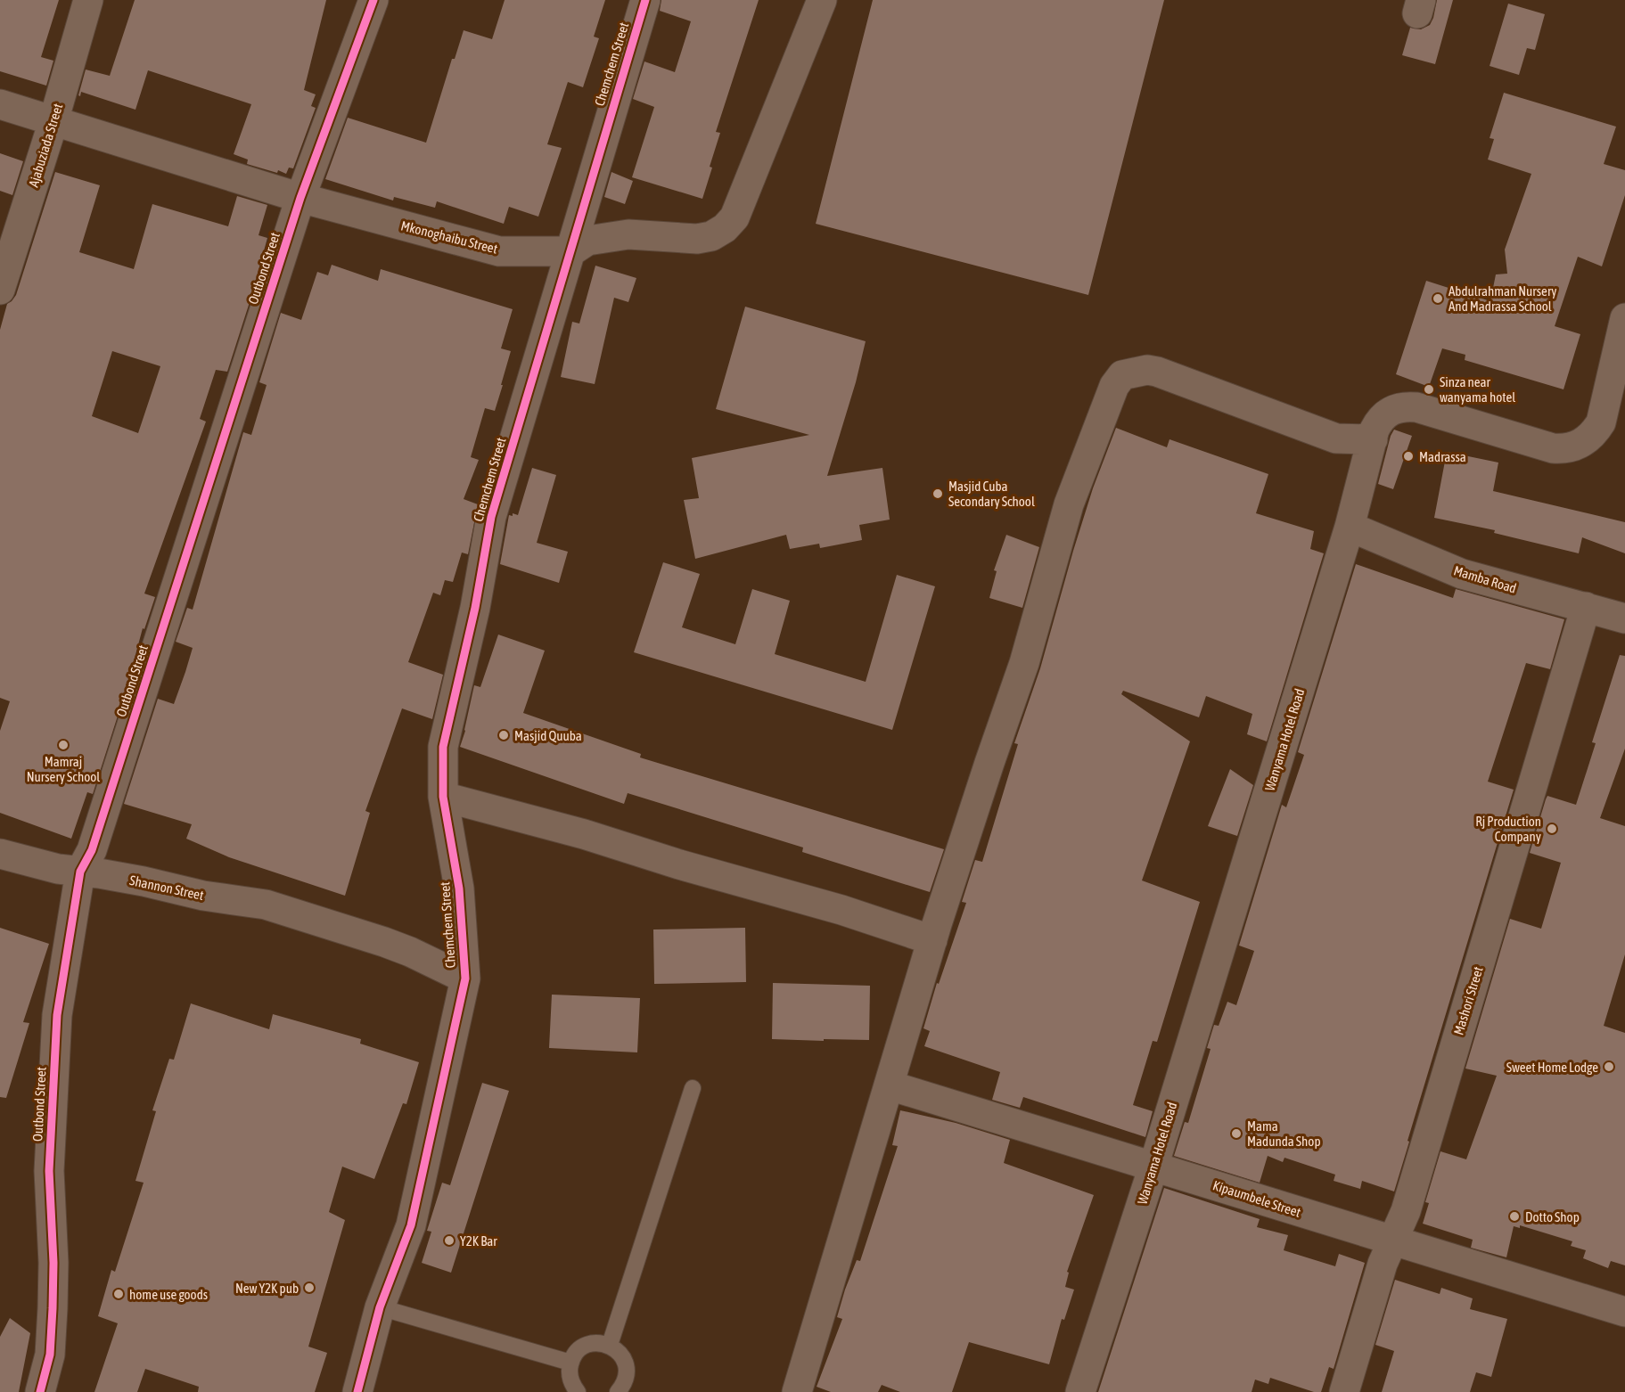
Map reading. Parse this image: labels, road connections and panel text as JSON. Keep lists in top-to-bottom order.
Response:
{
  "streets": {
    "street": [
      "Chemchem Street",
      "Ajabuziada Street",
      "Mkonoghaibu Street",
      "Outbond Street",
      "Mamba Road",
      "Wanyama Hotel Road",
      "Shannon Street",
      "Mashori Street",
      "Kipaumbele Street"
    ]
  },
  "crossings": [
    ["Chemchem Street", "Mkonoghaibu Street"],
    ["Chemchem Street", "Shannon Street"],
    ["Ajabuziada Street", "Mkonoghaibu Street"],
    ["Mkonoghaibu Street", "Outbond Street"],
    ["Outbond Street", "Shannon Street"],
    ["Mamba Road", "Wanyama Hotel Road"],
    ["Mamba Road", "Mashori Street"],
    ["Wanyama Hotel Road", "Kipaumbele Street"],
    ["Mashori Street", "Kipaumbele Street"]
  ],
  "places": [
    "Abdulrahman Nursery And Madrassa School",
    "Sinza near wanyama hotel",
    "Madrassa",
    "Masjid Cuba Secondary School",
    "Masjid Quuba",
    "Mamraj Nursery School",
    "Rj Production Company",
    "Sweet Home Lodge",
    "Mama Madunda Shop",
    "Dotto Shop",
    "Y2K Bar",
    "New Y2K pub",
    "home use goods"
  ]
}
